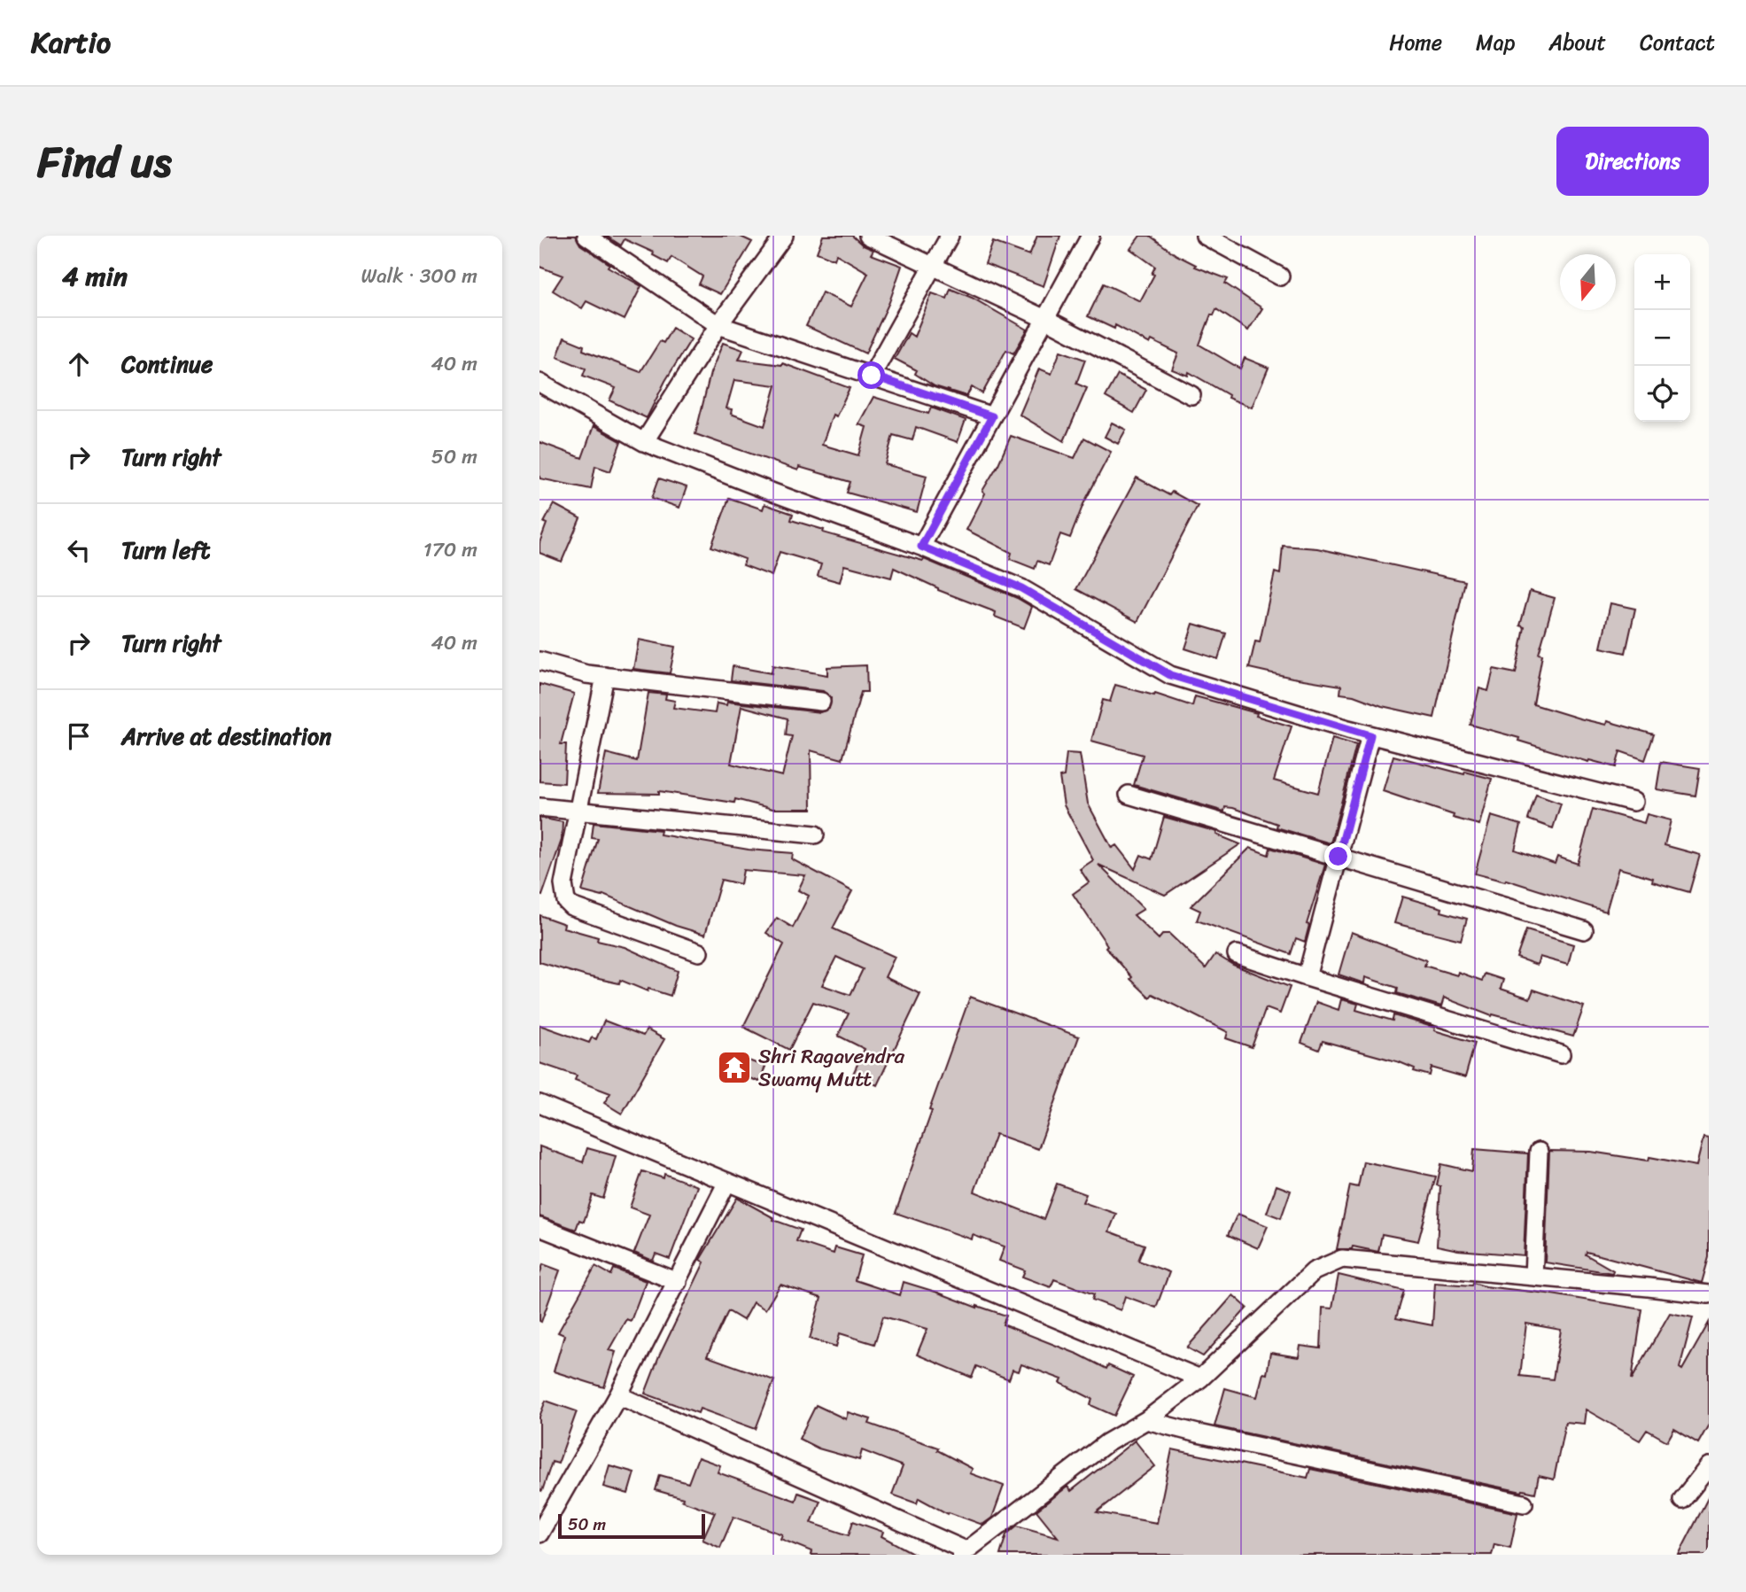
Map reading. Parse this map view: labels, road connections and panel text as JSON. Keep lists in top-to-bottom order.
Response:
{
  "places": {
    "temple": ["Shri Ragavendra Swamy Mutt"]
  },
  "scale_bar": "50 m",
  "north": "bottom",
  "page": {
    "header": "Kartio",
    "nav": [
      "Home",
      "Map",
      "About",
      "Contact"
    ],
    "title": "Find us",
    "buttons": "Directions",
    "heading": ["4 min", "Walk · 300 m"],
    "map_buttons": ["+", "−"],
    "list": [
      ["Continue", "40 m"],
      ["Turn right", "50 m"],
      ["Turn left", "170 m"],
      ["Turn right", "40 m"],
      "Arrive at destination"
    ],
    "scale": "50 m"
  }
}
